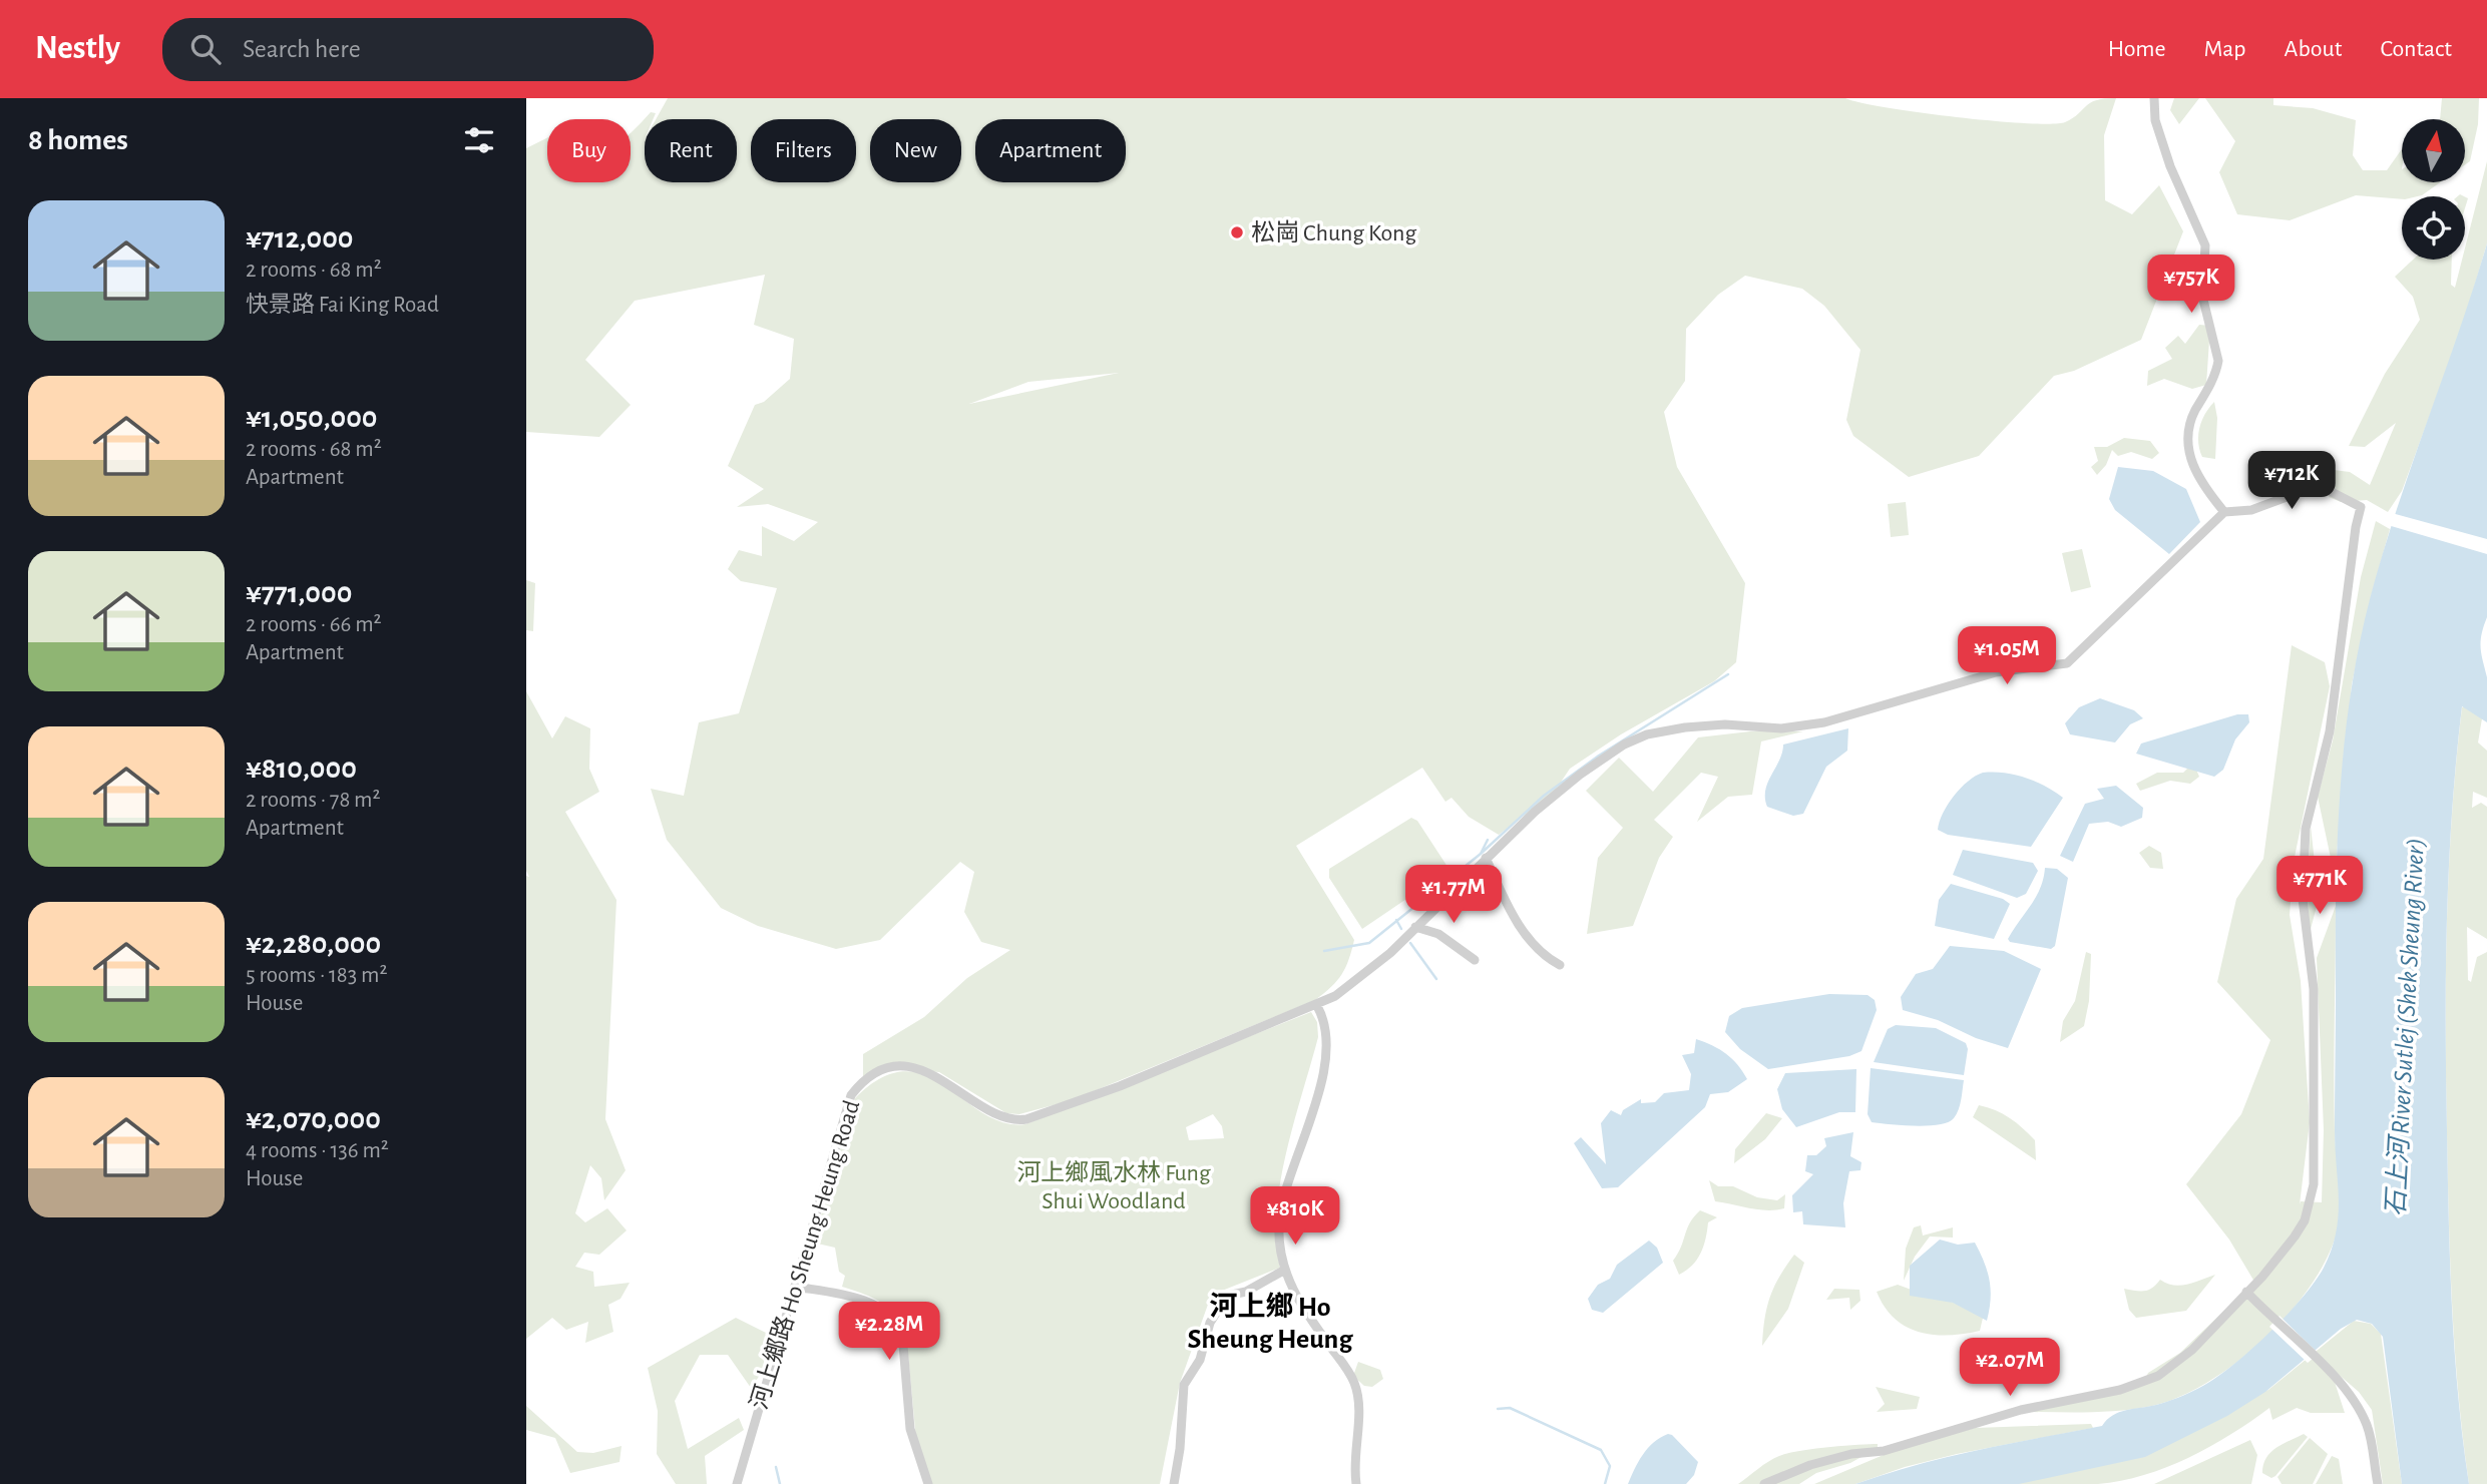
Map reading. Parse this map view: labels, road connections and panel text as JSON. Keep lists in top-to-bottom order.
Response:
{
  "streets": {
    "street": ["河上鄉路 Ho Sheung Heung Road"]
  },
  "districts": ["河上鄉 Ho Sheung Heung"],
  "water": ["石上河 River Sutlej (Shek Sheung River)"],
  "parks": ["河上鄉風水林 Fung Shui Woodland"],
  "places": ["松崗 Chung Kong"],
  "north": "top",
  "page": {
    "header": "Nestly",
    "search": "Search here",
    "nav": [
      "Home",
      "Map",
      "About",
      "Contact"
    ],
    "heading": "8 homes",
    "chip": [
      "Buy",
      "Rent",
      "Filters",
      "New",
      "Apartment"
    ],
    "list": [
      {
        "name": "¥712,000",
        "note": "2 rooms · 68 m² · 快景路 Fai King Road"
      },
      {
        "name": "¥1,050,000",
        "note": "2 rooms · 68 m² · Apartment"
      },
      {
        "name": "¥771,000",
        "note": "2 rooms · 66 m² · Apartment"
      },
      {
        "name": "¥810,000",
        "note": "2 rooms · 78 m² · Apartment"
      },
      {
        "name": "¥2,280,000",
        "note": "5 rooms · 183 m² · House"
      },
      {
        "name": "¥2,070,000",
        "note": "4 rooms · 136 m² · House"
      }
    ],
    "price": [
      "¥757K",
      "¥712K",
      "¥1.05M",
      "¥771K",
      "¥1.77M",
      "¥810K",
      "¥2.28M",
      "¥2.07M"
    ]
  }
}
